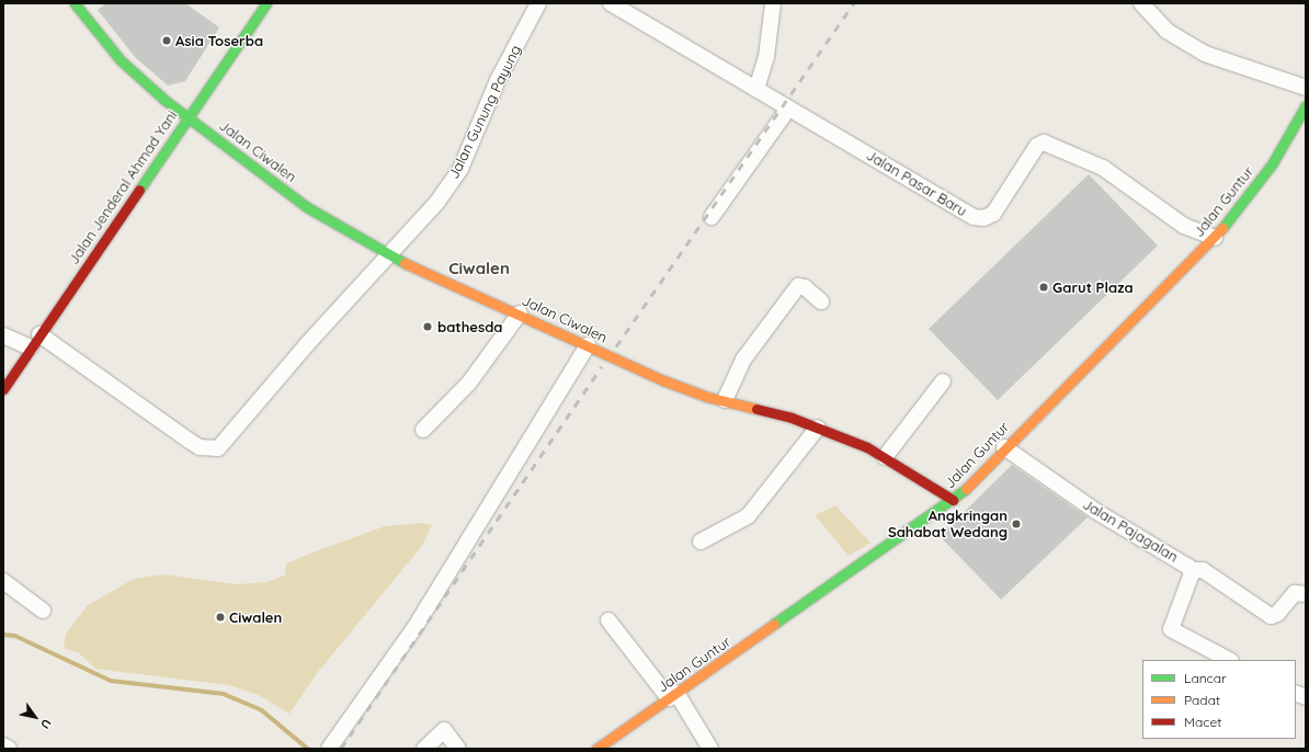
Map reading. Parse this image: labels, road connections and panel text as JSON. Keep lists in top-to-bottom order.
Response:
{
  "streets": {
    "street": [
      "Jalan Gunung Payung",
      "Jalan Ciwalen",
      "Jalan Pasar Baru",
      "Jalan Jenderal Ahmad Yani",
      "Jalan Guntur",
      "Jalan Pajagalan"
    ]
  },
  "crossings": [
    ["Jalan Gunung Payung", "Jalan Ciwalen"],
    ["Jalan Gunung Payung", "Jalan Jenderal Ahmad Yani"],
    ["Jalan Ciwalen", "Jalan Jenderal Ahmad Yani"],
    ["Jalan Ciwalen", "Jalan Guntur"],
    ["Jalan Pasar Baru", "Jalan Guntur"],
    ["Jalan Guntur", "Jalan Pajagalan"]
  ],
  "districts": ["Ciwalen"],
  "places": [
    "Asia Toserba",
    "Garut Plaza",
    "bathesda",
    "Angkringan Sahabat Wedang",
    "Ciwalen"
  ],
  "legend": ["Lancar", "Padat", "Macet"],
  "north": "bottom right"
}
